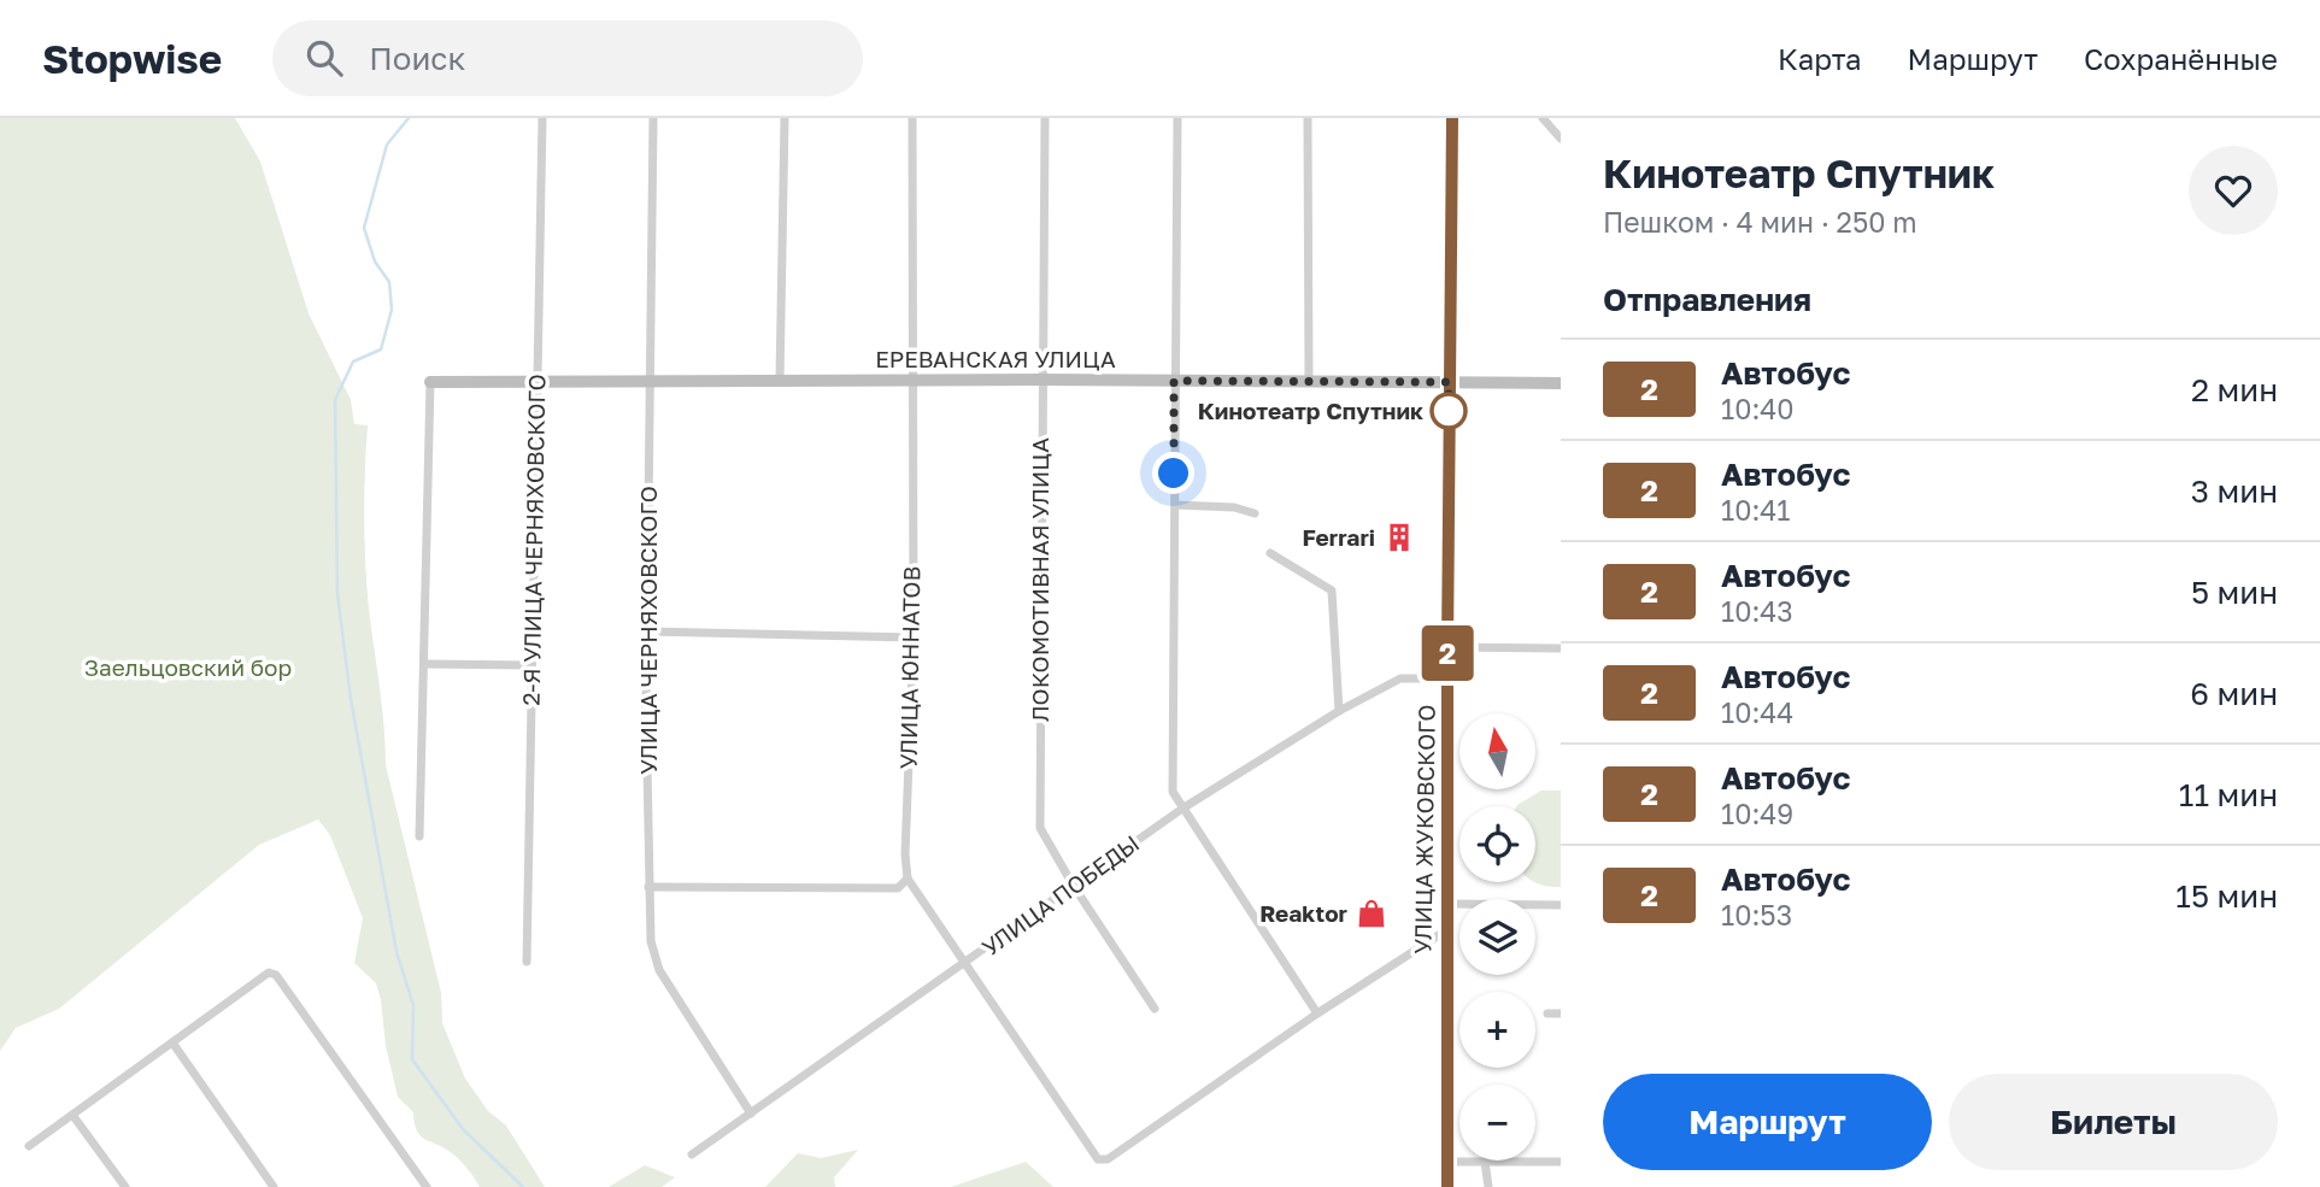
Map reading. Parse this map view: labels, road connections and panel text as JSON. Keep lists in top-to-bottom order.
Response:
{
  "streets": {
    "main road": ["УЛИЦА ЖУКОВСКОГО"],
    "street": [
      "ЕРЕВАНСКАЯ УЛИЦА",
      "2-Я УЛИЦА ЧЕРНЯХОВСКОГО",
      "ЛОКОМОТИВНАЯ УЛИЦА",
      "УЛИЦА ЧЕРНЯХОВСКОГО",
      "УЛИЦА ЮННАТОВ",
      "УЛИЦА ПОБЕДЫ"
    ]
  },
  "crossings": [
    ["ЕРЕВАНСКАЯ УЛИЦА", "2-Я УЛИЦА ЧЕРНЯХОВСКОГО"],
    ["ЕРЕВАНСКАЯ УЛИЦА", "ЛОКОМОТИВНАЯ УЛИЦА"],
    ["ЕРЕВАНСКАЯ УЛИЦА", "УЛИЦА ЧЕРНЯХОВСКОГО"],
    ["ЕРЕВАНСКАЯ УЛИЦА", "УЛИЦА ЮННАТОВ"],
    ["ЕРЕВАНСКАЯ УЛИЦА", "УЛИЦА ЖУКОВСКОГО"],
    ["ЛОКОМОТИВНАЯ УЛИЦА", "УЛИЦА ПОБЕДЫ"],
    ["УЛИЦА ЧЕРНЯХОВСКОГО", "УЛИЦА ПОБЕДЫ"],
    ["УЛИЦА ЖУКОВСКОГО", "УЛИЦА ПОБЕДЫ"]
  ],
  "parks": ["Заельцовский бор"],
  "places": {
    "other": ["Кинотеатр Спутник"],
    "building": ["Ferrari"],
    "shop": ["Reaktor"]
  },
  "lines": ["bus line 2"],
  "north": "top",
  "page": {
    "header": "Stopwise",
    "search": "Поиск",
    "nav": ["Карта", "Маршрут", "Сохранённые"],
    "on_map": "2",
    "heading": [
      ["Кинотеатр Спутник", "Пешком · 4 мин · 250 m"],
      "Отправления"
    ],
    "list": [
      {
        "mark": "2",
        "name": "Автобус",
        "note": "10:40",
        "value": "2 мин"
      },
      {
        "mark": "2",
        "name": "Автобус",
        "note": "10:41",
        "value": "3 мин"
      },
      {
        "mark": "2",
        "name": "Автобус",
        "note": "10:43",
        "value": "5 мин"
      },
      {
        "mark": "2",
        "name": "Автобус",
        "note": "10:44",
        "value": "6 мин"
      },
      {
        "mark": "2",
        "name": "Автобус",
        "note": "10:49",
        "value": "11 мин"
      },
      {
        "mark": "2",
        "name": "Автобус",
        "note": "10:53",
        "value": "15 мин"
      }
    ],
    "map_buttons": ["+", "−"],
    "buttons": ["Маршрут", "Билеты"]
  }
}
